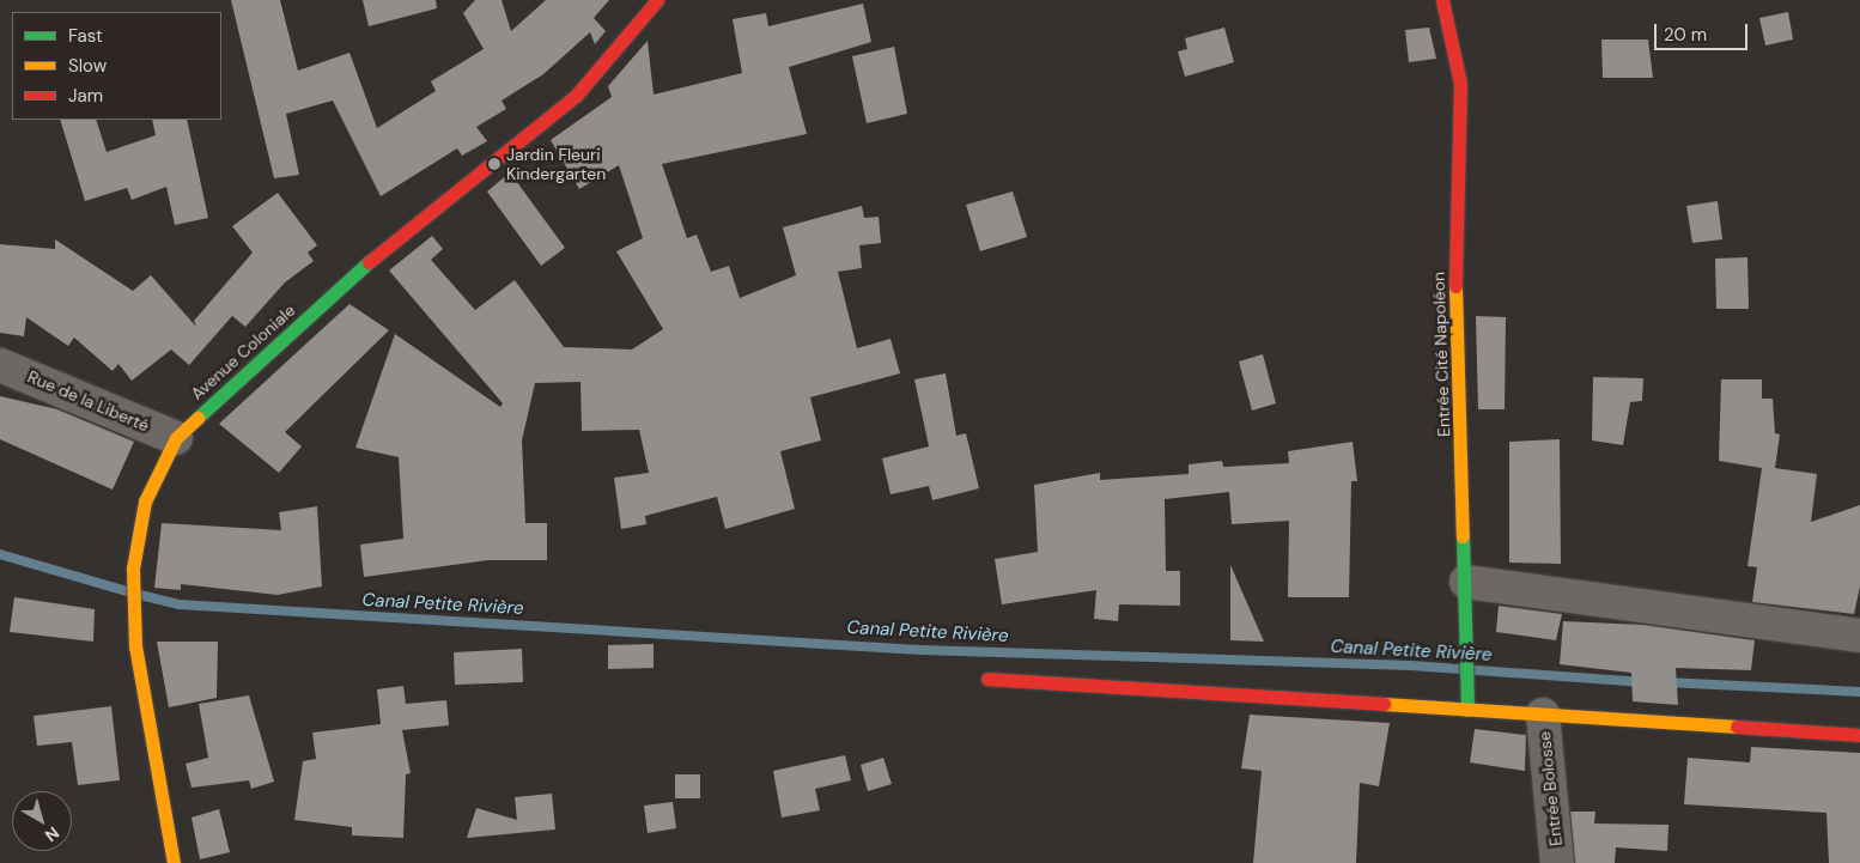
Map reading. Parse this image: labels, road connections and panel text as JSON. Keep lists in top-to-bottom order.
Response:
{
  "streets": {
    "street": [
      "Avenue Coloniale",
      "Entrée Cité Napoléon",
      "Rue de la Liberté",
      "Entrée Bolosse"
    ]
  },
  "crossings": [
    ["Avenue Coloniale", "Rue de la Liberté"]
  ],
  "water": ["Canal Petite Rivière"],
  "places": ["Jardin Fleuri Kindergarten"],
  "legend": ["Fast", "Slow", "Jam"],
  "scale_bar": "20 m",
  "north": "bottom right"
}
